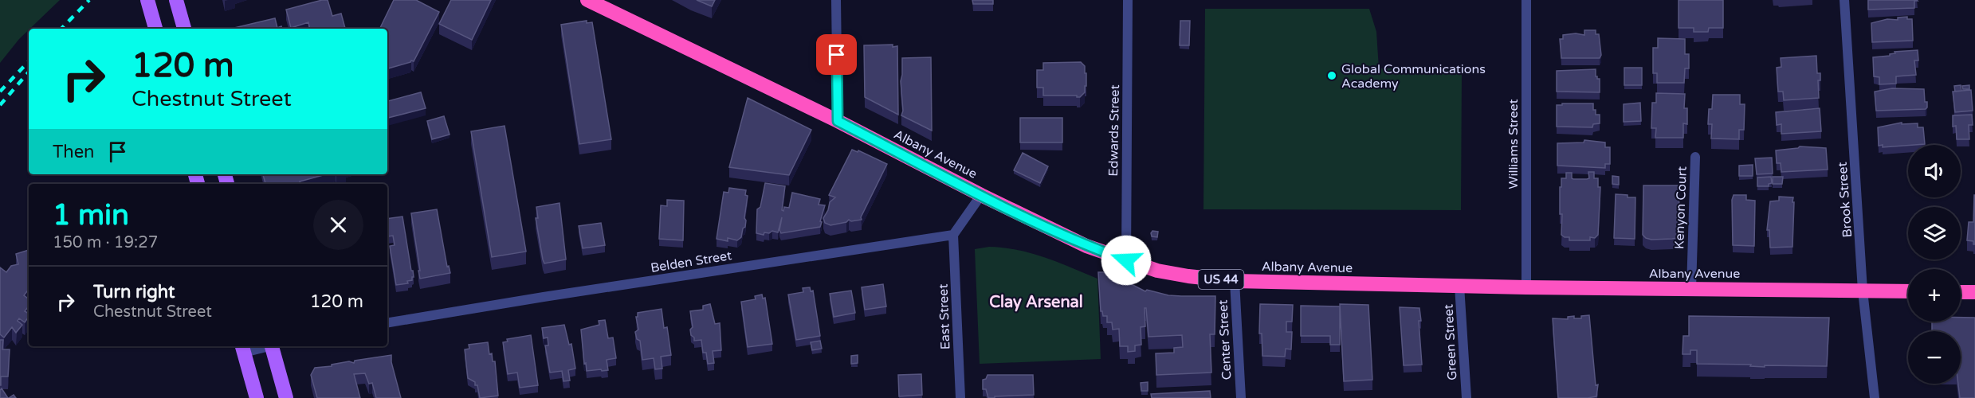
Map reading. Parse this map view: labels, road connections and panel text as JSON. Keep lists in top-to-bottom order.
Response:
{
  "streets": {
    "highway": ["Albany Avenue", "US 44"],
    "street": [
      "Edwards Street",
      "Williams Street",
      "Brook Street",
      "Kenyon Court",
      "Belden Street",
      "East Street",
      "Center Street",
      "Green Street"
    ]
  },
  "crossings": [
    ["Edwards Street", "Albany Avenue"],
    ["Williams Street", "Albany Avenue"],
    ["Albany Avenue", "Brook Street"],
    ["Albany Avenue", "Kenyon Court"],
    ["Albany Avenue", "Center Street"],
    ["Albany Avenue", "Green Street"],
    ["Belden Street", "East Street"]
  ],
  "districts": ["Clay Arsenal"],
  "places": ["Global Communications Academy"],
  "page": {
    "turn": ["120 m", "Chestnut Street"],
    "then": "Then",
    "map_buttons": ["+", "−"],
    "heading": ["1 min", "150 m · 19:27"],
    "list": [
      {
        "name": "Turn right",
        "note": "Chestnut Street",
        "value": "120 m"
      }
    ]
  }
}
